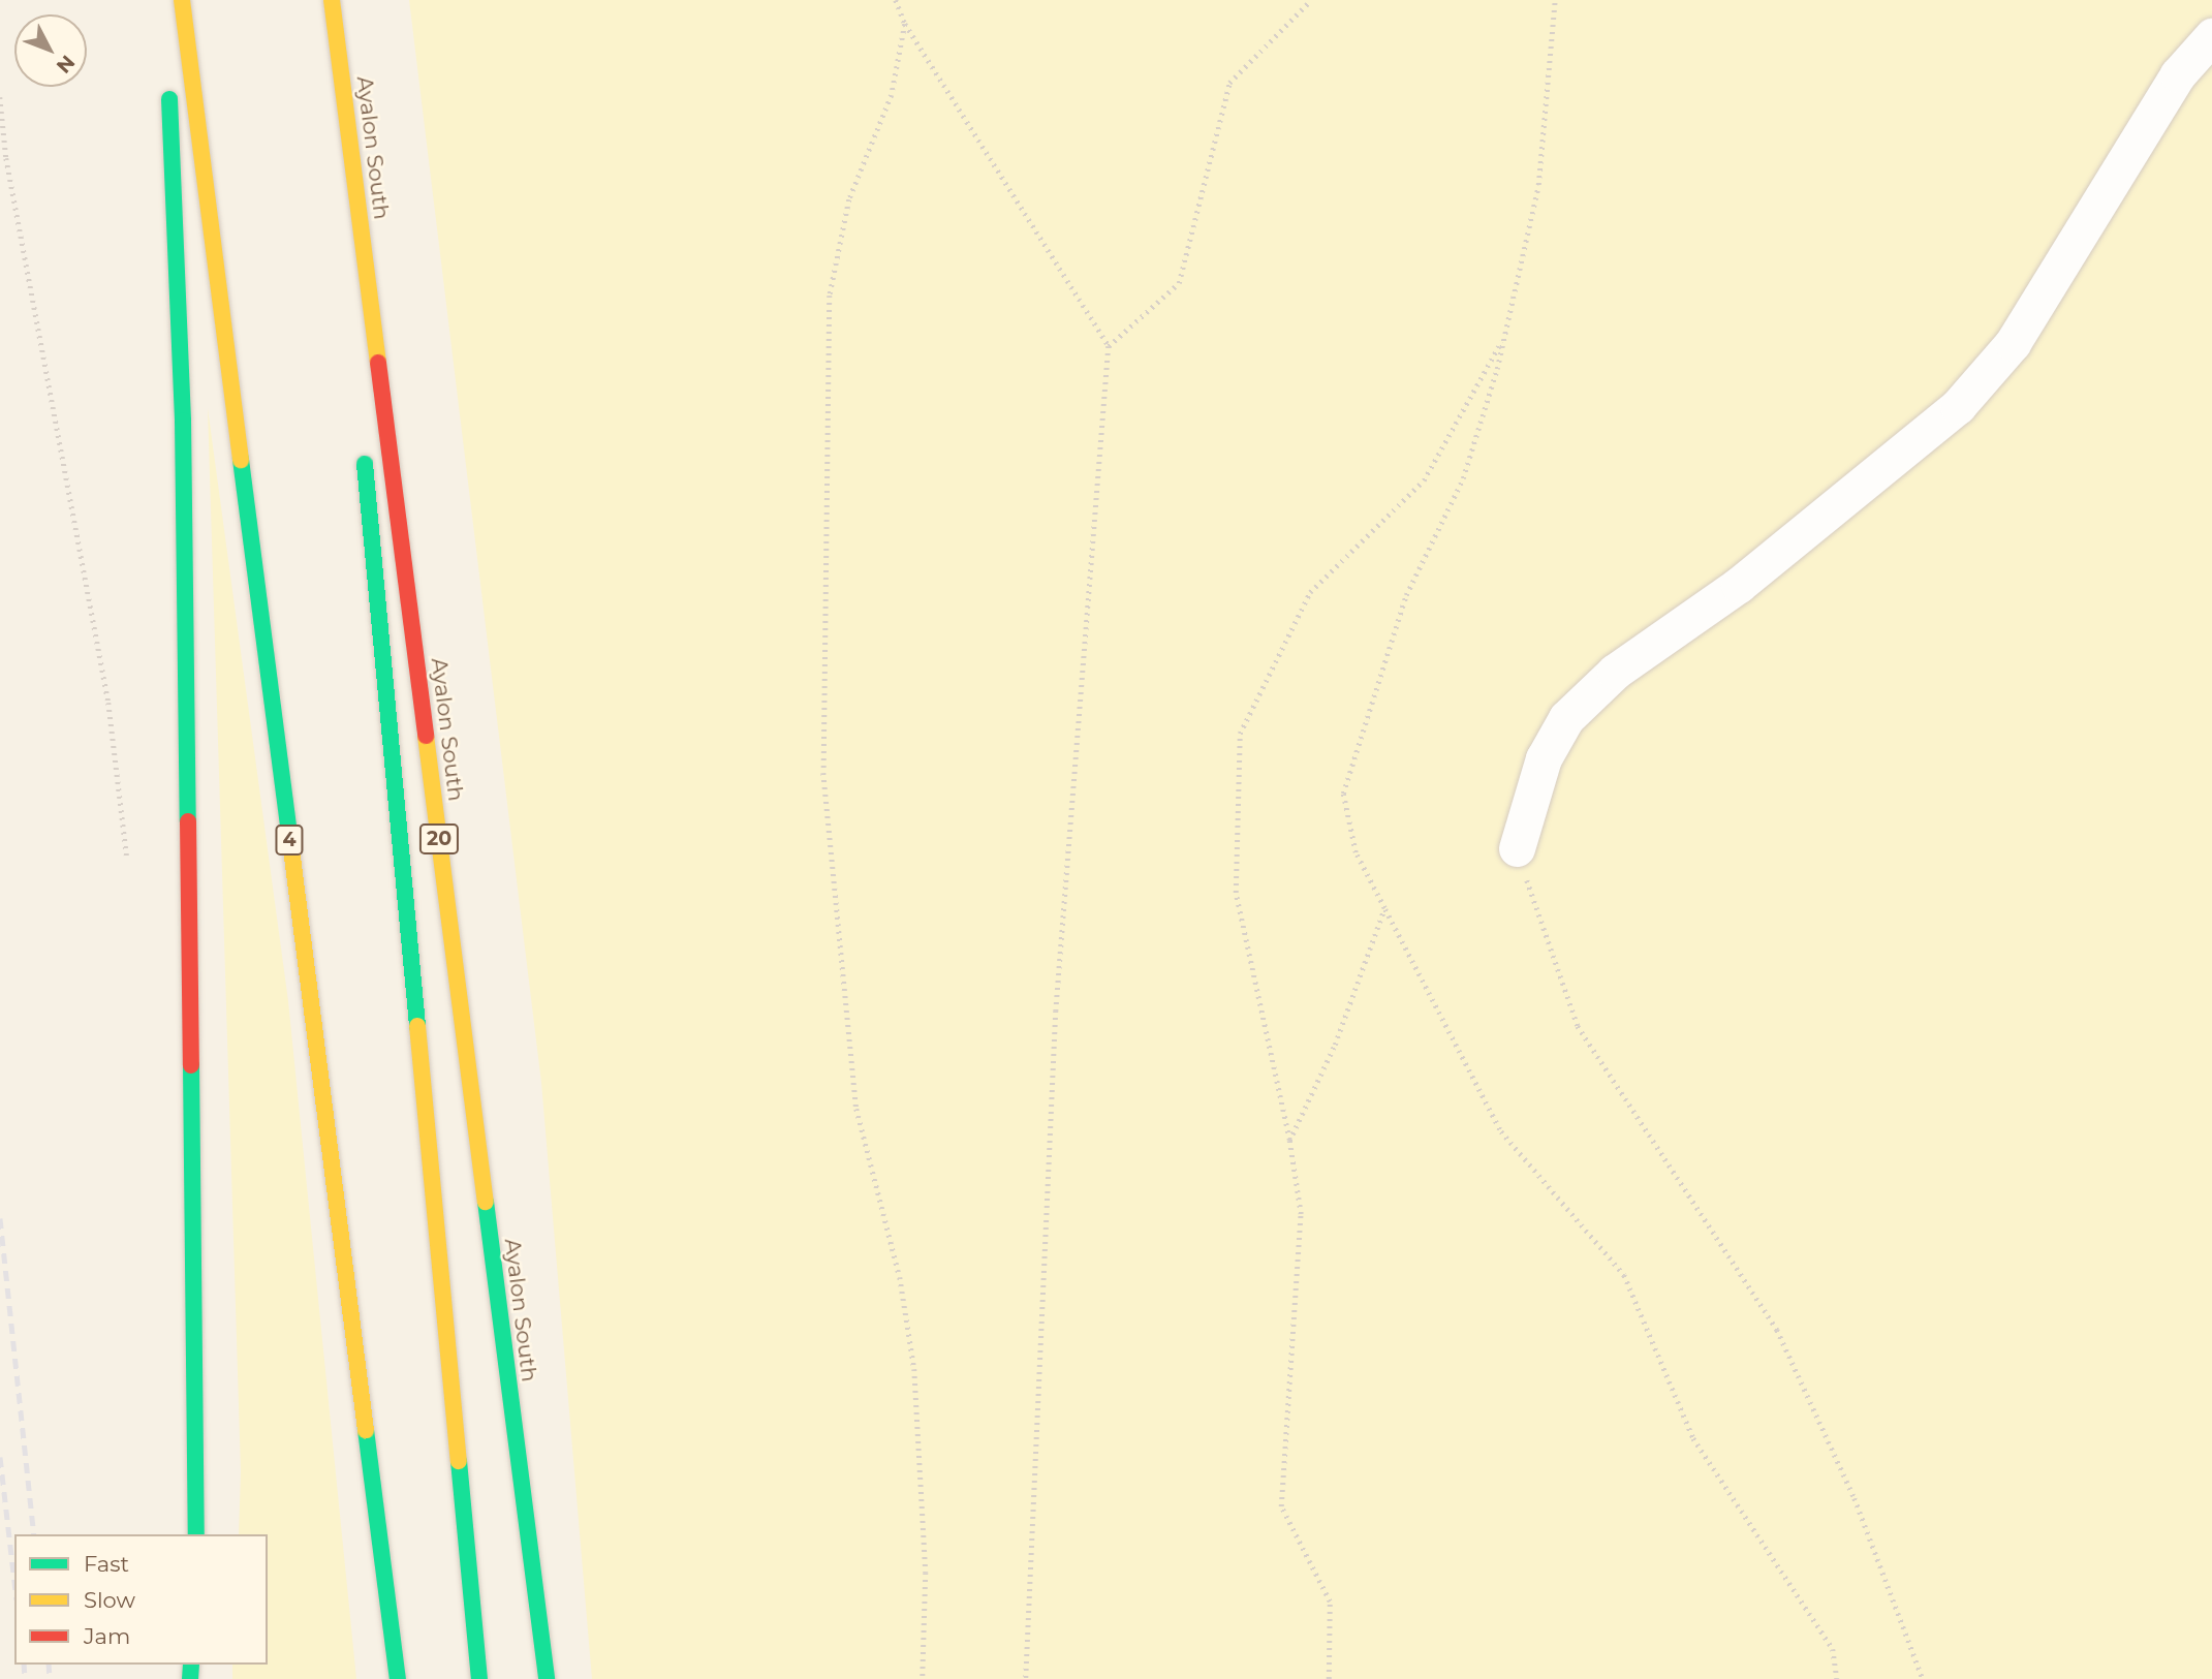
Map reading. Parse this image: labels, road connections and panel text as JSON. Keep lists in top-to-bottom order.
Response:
{
  "streets": {
    "highway": ["Ayalon South", "20", "4"]
  },
  "legend": ["Fast", "Slow", "Jam"],
  "north": "bottom right"
}
